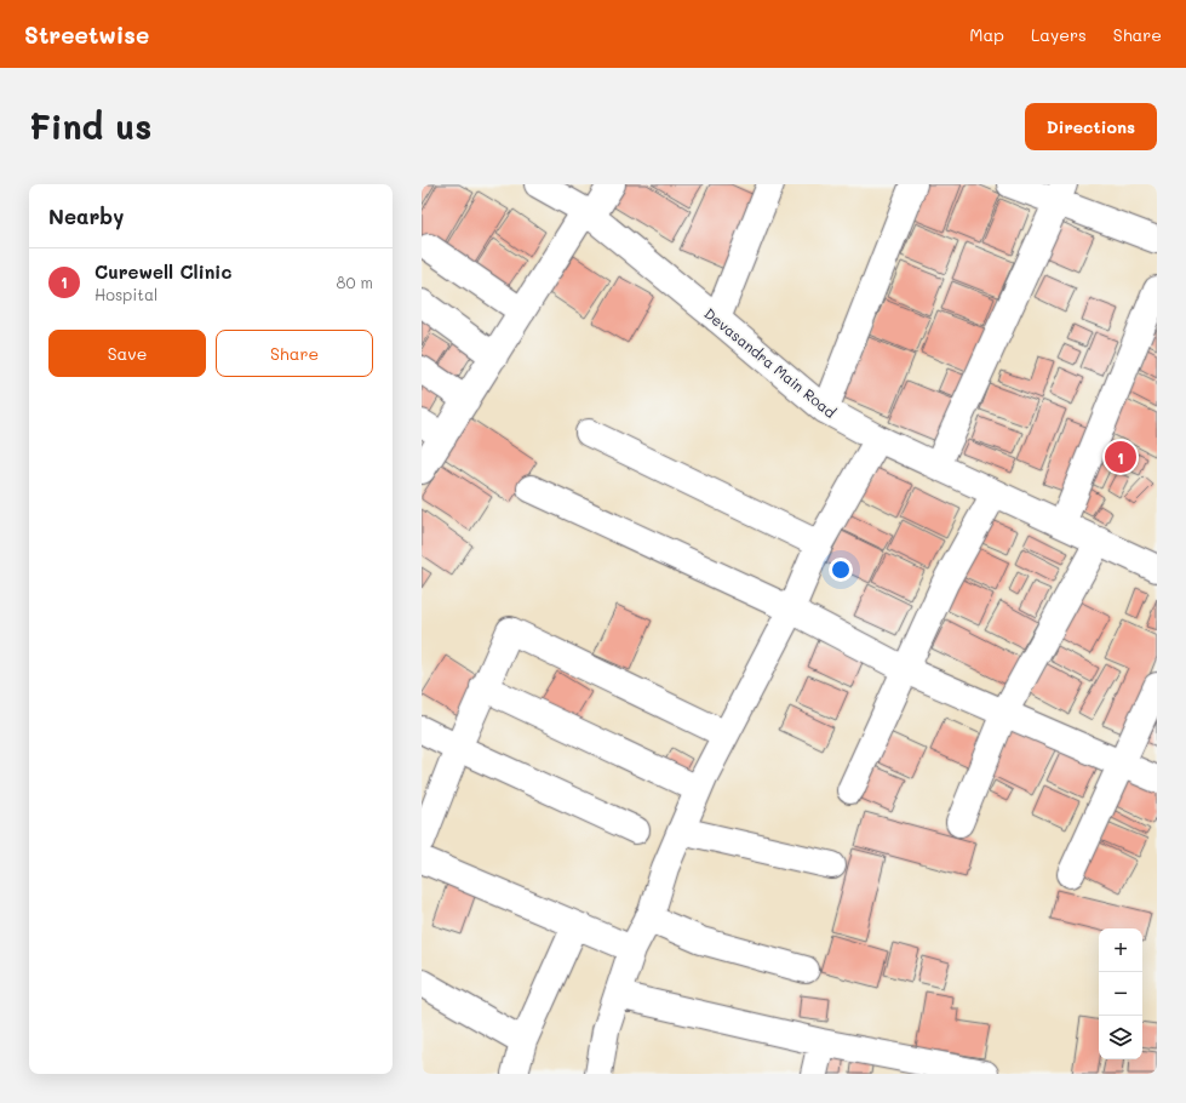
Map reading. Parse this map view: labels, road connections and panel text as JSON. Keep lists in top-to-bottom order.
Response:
{
  "streets": {
    "street": ["Devasandra Main Road"]
  },
  "page": {
    "header": "Streetwise",
    "nav": ["Map", "Layers", "Share"],
    "buttons": [
      "Directions",
      ["Save", "Share"]
    ],
    "title": "Find us",
    "heading": "Nearby",
    "list": [
      {
        "mark": "1",
        "name": "Curewell Clinic",
        "note": "Hospital",
        "value": "80 m"
      }
    ],
    "pins": "1",
    "map_buttons": ["+", "−"]
  }
}
